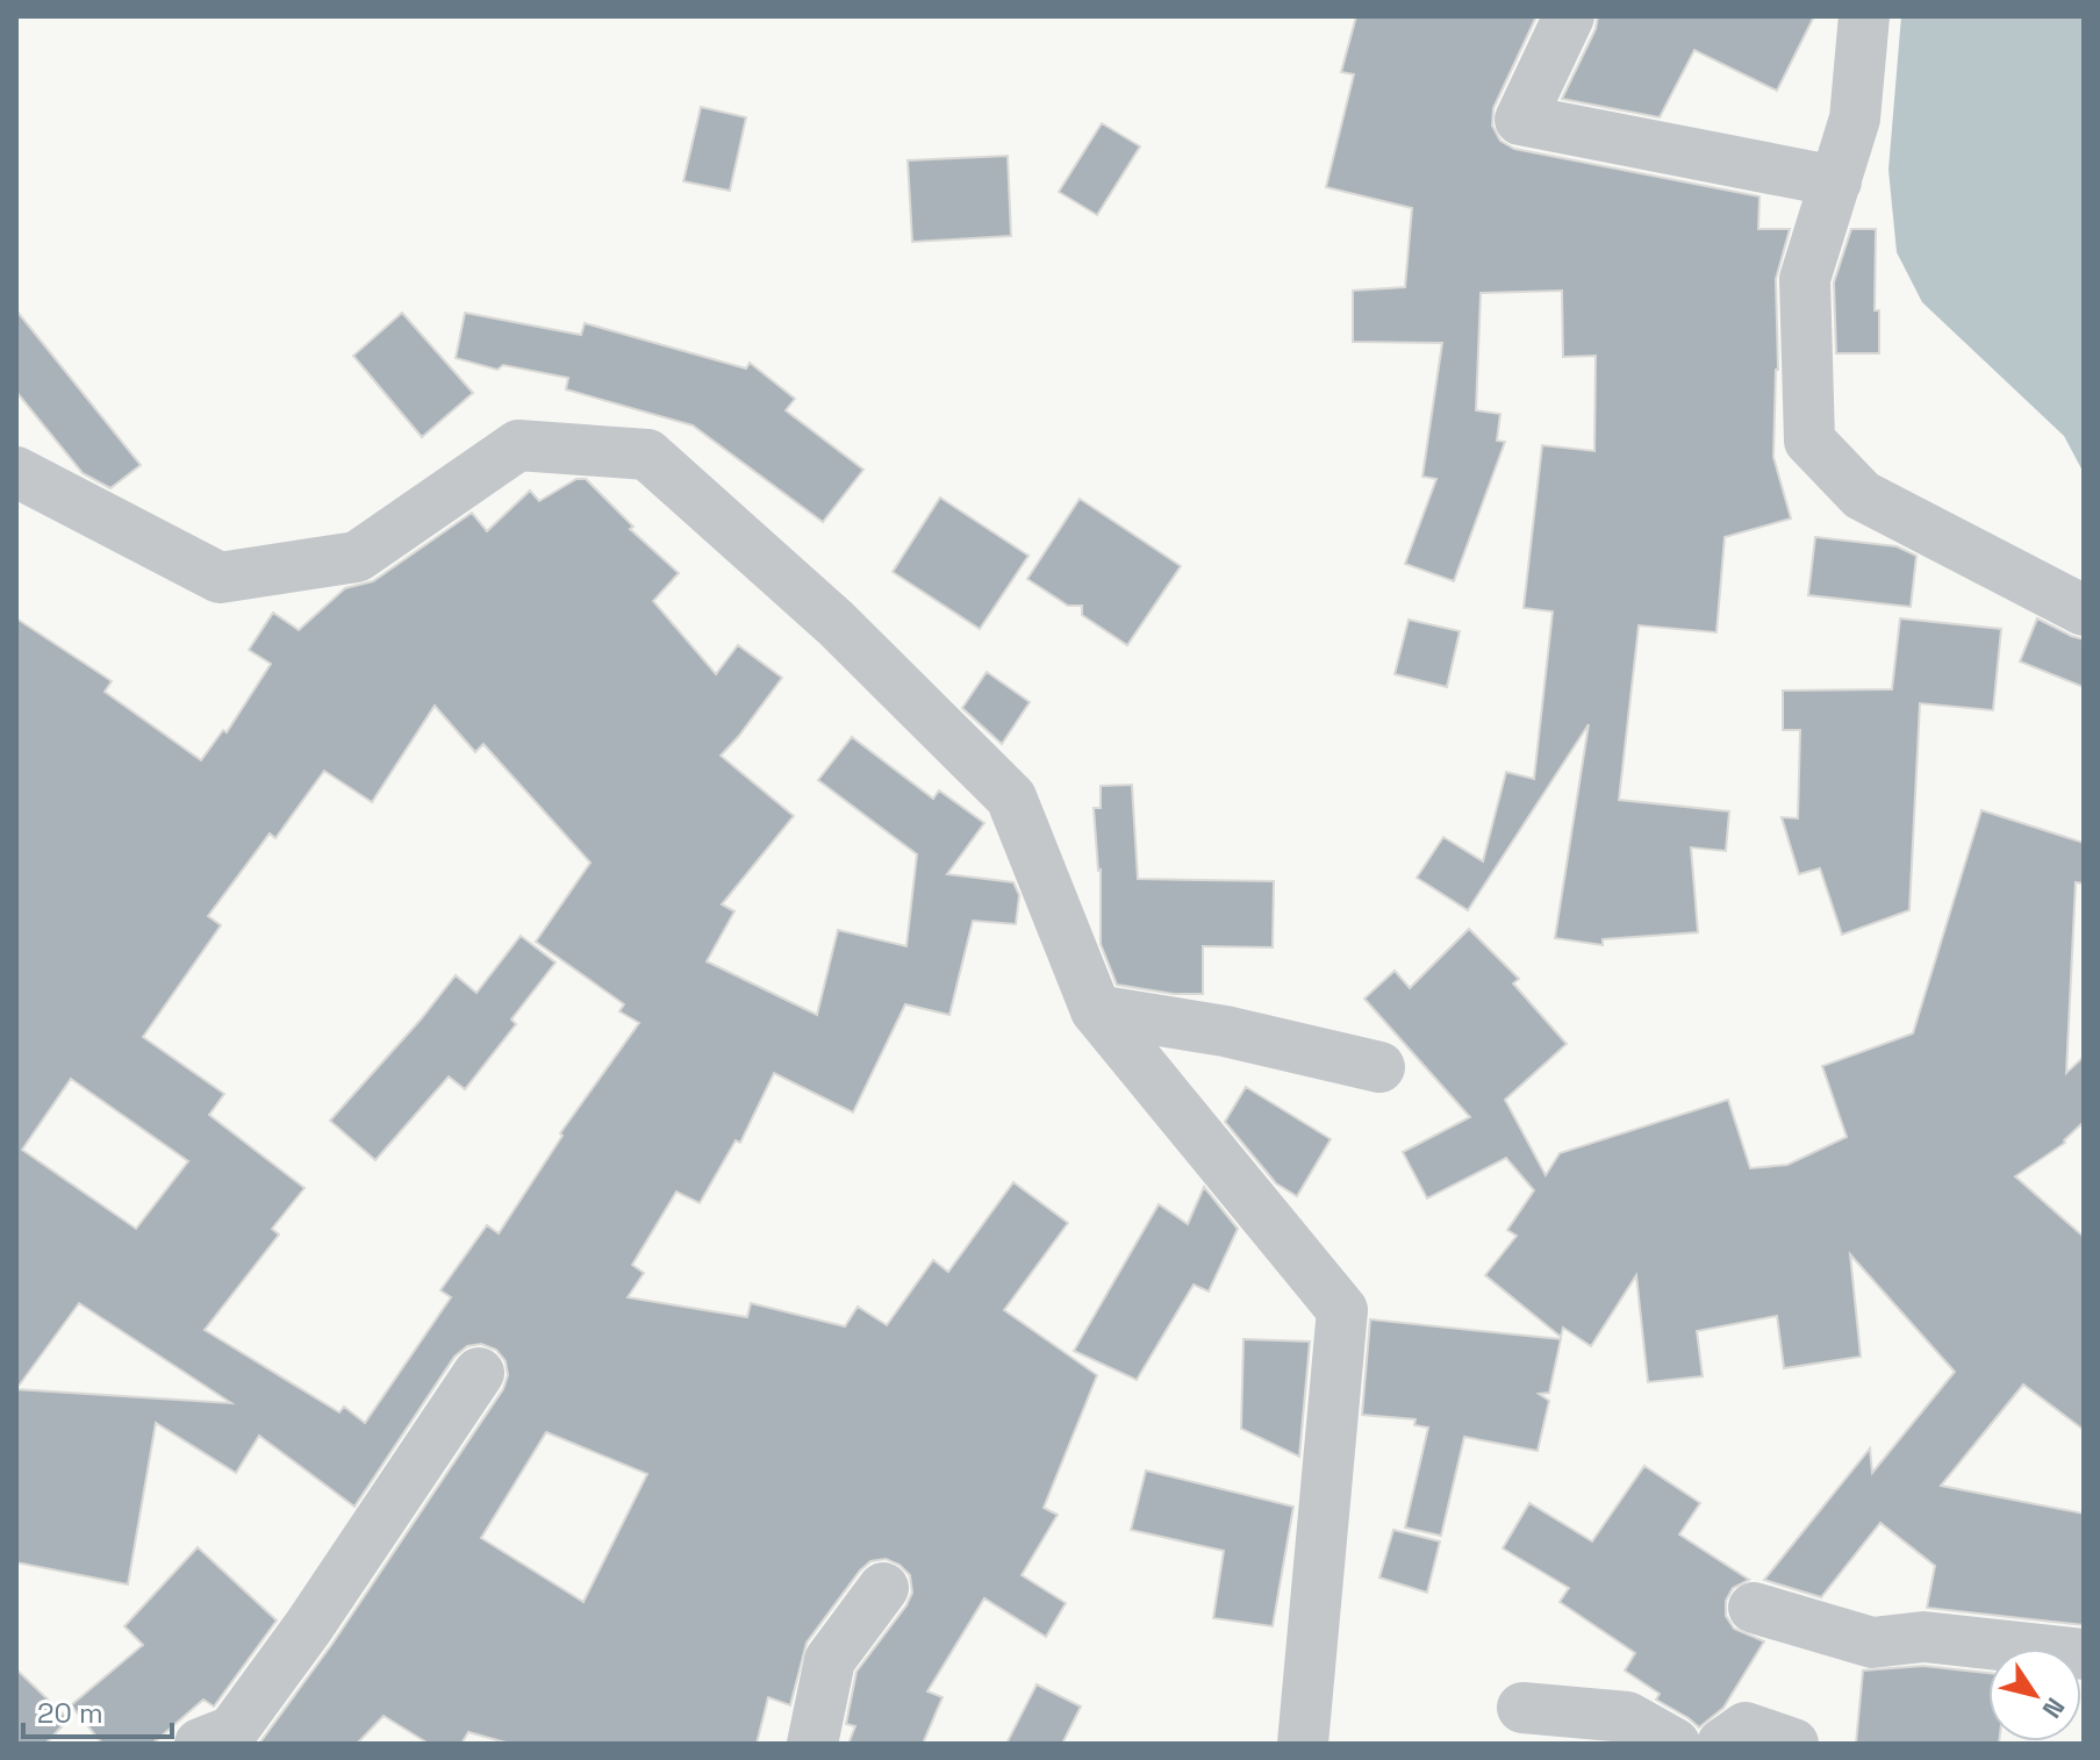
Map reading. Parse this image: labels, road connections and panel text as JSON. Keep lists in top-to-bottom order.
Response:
{
  "scale_bar": "20 m",
  "north": "bottom right"
}
